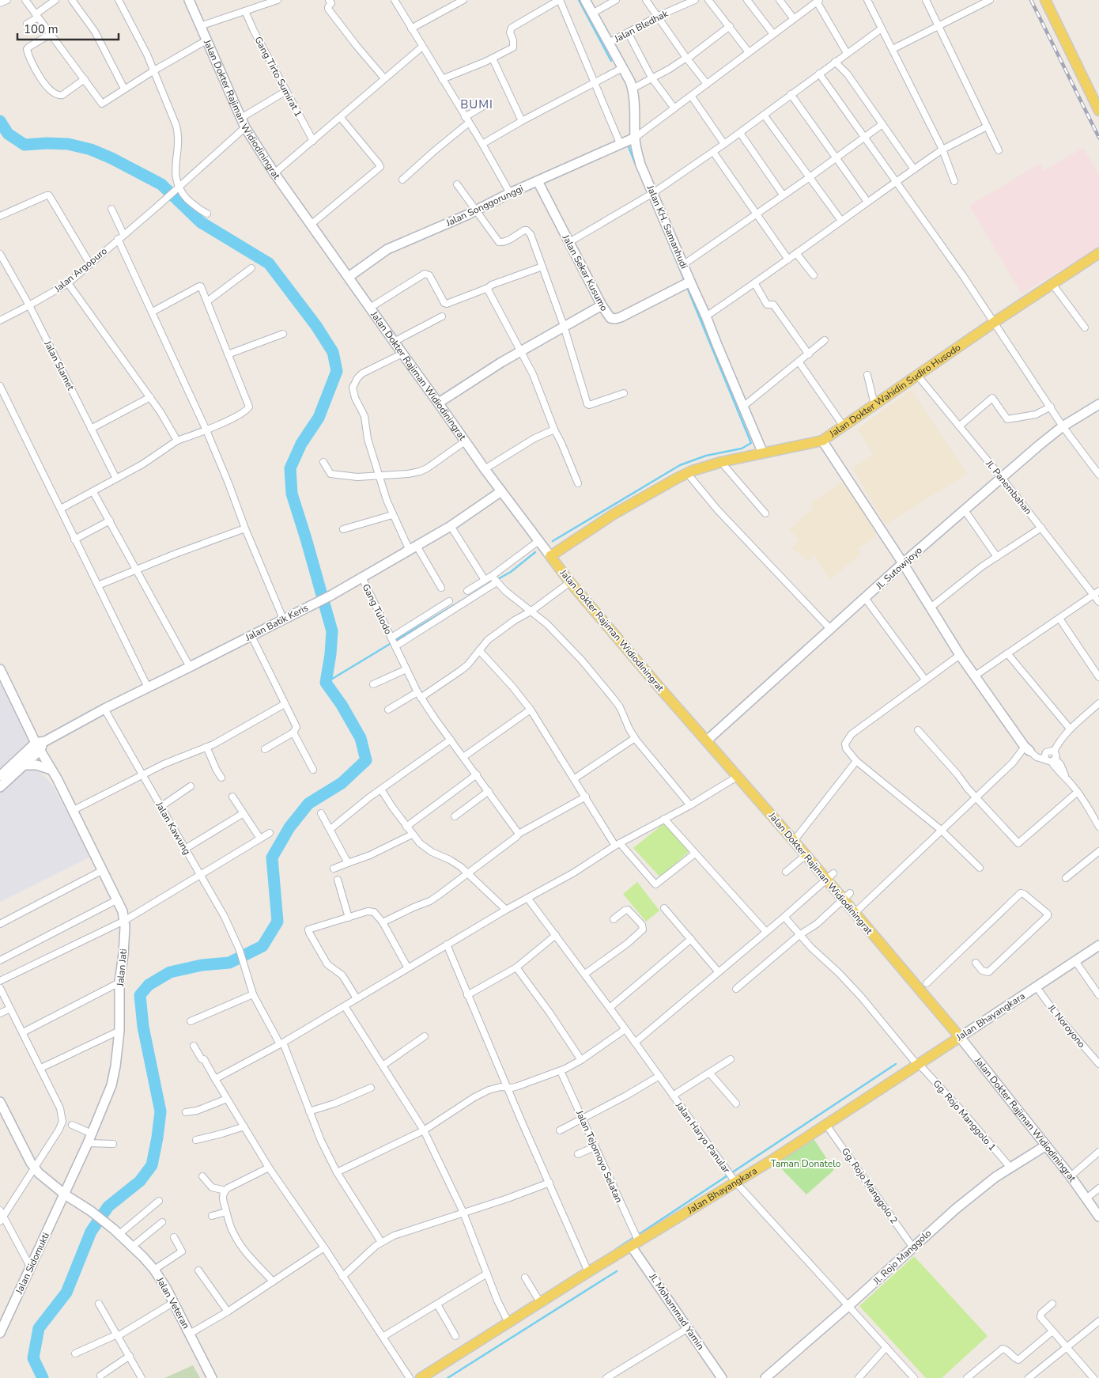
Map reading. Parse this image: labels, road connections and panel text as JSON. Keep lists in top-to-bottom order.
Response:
{
  "streets": {
    "main road": ["Jalan Dokter Rajiman Widiodiningrat", "Jalan Dokter Wahidin Sudiro Husodo", "Jalan Bhayangkara"],
    "street": [
      "Jalan Bledhak",
      "Gang Tirto Sumirat 1",
      "Jalan Songgorunggi",
      "Jalan KH. Samanhudi",
      "Jalan Argopuro",
      "Jalan Sekar Kusumo",
      "Jalan Slamet",
      "Jl. Panembahan",
      "Jl. Sutowijoyo",
      "Gang Tulodo",
      "Jalan Batik Keris",
      "Jalan Kawung",
      "Jalan Jati",
      "Jl. Noroyono",
      "Gg. Rojo Manggolo 1",
      "Jalan Haryo Panular",
      "Jalan Tejomoyo Selatan",
      "Gg. Rojo Manggolo 2",
      "Jl. Rojo Manggolo",
      "Jalan Sidomukti",
      "Jalan Veteran",
      "Jl. Mohammad Yamin"
    ]
  },
  "crossings": [
    ["Jalan Bledhak", "Jalan KH. Samanhudi"],
    ["Jalan Dokter Rajiman Widiodiningrat", "Jalan Songgorunggi"],
    ["Jalan Dokter Rajiman Widiodiningrat", "Jalan Argopuro"],
    ["Jalan Dokter Rajiman Widiodiningrat", "Jalan Dokter Wahidin Sudiro Husodo"],
    ["Jalan Dokter Rajiman Widiodiningrat", "Jl. Sutowijoyo"],
    ["Jalan Dokter Rajiman Widiodiningrat", "Jalan Batik Keris"],
    ["Jalan Dokter Rajiman Widiodiningrat", "Jalan Bhayangkara"],
    ["Jalan Dokter Rajiman Widiodiningrat", "Jl. Rojo Manggolo"],
    ["Jalan Songgorunggi", "Jalan KH. Samanhudi"],
    ["Jalan Songgorunggi", "Jalan Sekar Kusumo"],
    ["Jalan KH. Samanhudi", "Jalan Sekar Kusumo"],
    ["Jalan KH. Samanhudi", "Jalan Dokter Wahidin Sudiro Husodo"],
    ["Jalan Argopuro", "Jalan Slamet"],
    ["Jalan Dokter Wahidin Sudiro Husodo", "Jl. Panembahan"],
    ["Jl. Panembahan", "Jl. Sutowijoyo"],
    ["Gang Tulodo", "Jalan Batik Keris"],
    ["Jalan Batik Keris", "Jalan Kawung"],
    ["Jalan Batik Keris", "Jalan Jati"],
    ["Jalan Jati", "Jalan Sidomukti"],
    ["Jalan Jati", "Jalan Veteran"],
    ["Jalan Bhayangkara", "Jl. Noroyono"],
    ["Jalan Bhayangkara", "Gg. Rojo Manggolo 1"],
    ["Jalan Bhayangkara", "Jalan Haryo Panular"],
    ["Jalan Bhayangkara", "Jalan Tejomoyo Selatan"],
    ["Jalan Bhayangkara", "Gg. Rojo Manggolo 2"],
    ["Jalan Bhayangkara", "Jl. Mohammad Yamin"],
    ["Gg. Rojo Manggolo 1", "Jl. Rojo Manggolo"],
    ["Jalan Haryo Panular", "Jl. Rojo Manggolo"],
    ["Jalan Tejomoyo Selatan", "Jl. Mohammad Yamin"],
    ["Gg. Rojo Manggolo 2", "Jl. Rojo Manggolo"],
    ["Jalan Sidomukti", "Jalan Veteran"]
  ],
  "districts": ["BUMI"],
  "parks": ["Taman Donatelo"],
  "scale_bar": "100 m"
}
